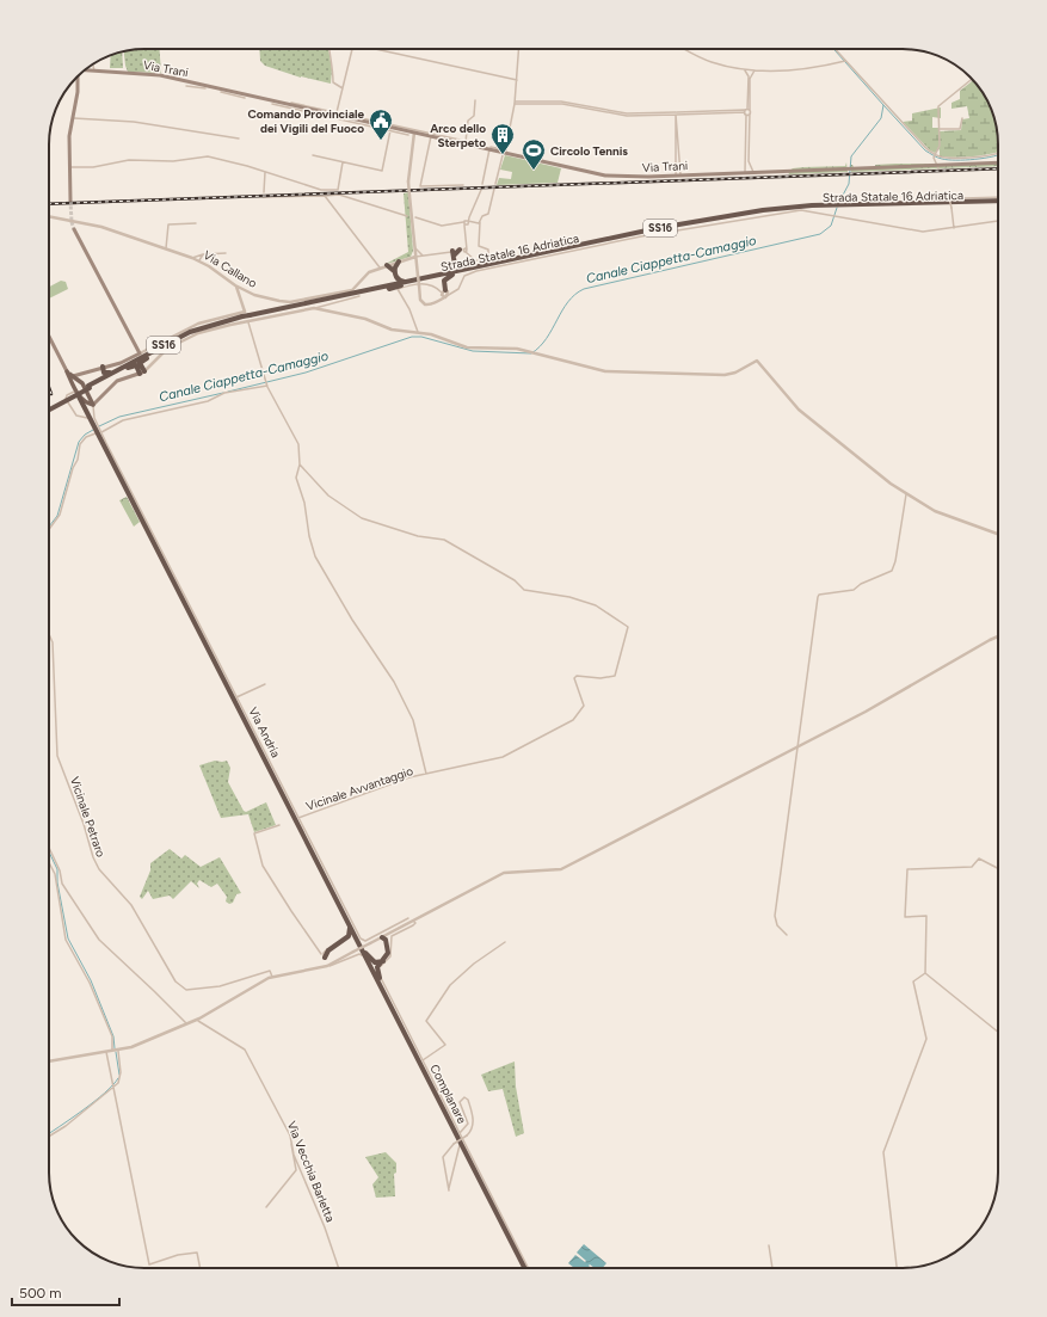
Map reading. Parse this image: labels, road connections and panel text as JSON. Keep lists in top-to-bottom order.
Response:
{
  "streets": {
    "highway": ["Strada Statale 16 Adriatica", "SS16"],
    "main road": ["Via Trani"],
    "street": [
      "Via Callano",
      "Via Andria",
      "Vicinale Avvantaggio",
      "Vicinale Petraro",
      "Complanare",
      "Via Vecchia Barletta"
    ]
  },
  "crossings": [
    ["Strada Statale 16 Adriatica", "SS16"],
    ["Via Andria", "Vicinale Avvantaggio"],
    ["Via Andria", "Complanare"]
  ],
  "water": ["Canale Ciappetta-Camaggio"],
  "places": {
    "public building": ["Comando Provinciale dei Vigili del Fuoco"],
    "building": ["Arco dello Sterpeto"],
    "sports": ["Circolo Tennis"]
  },
  "scale_bar": "500 m"
}
